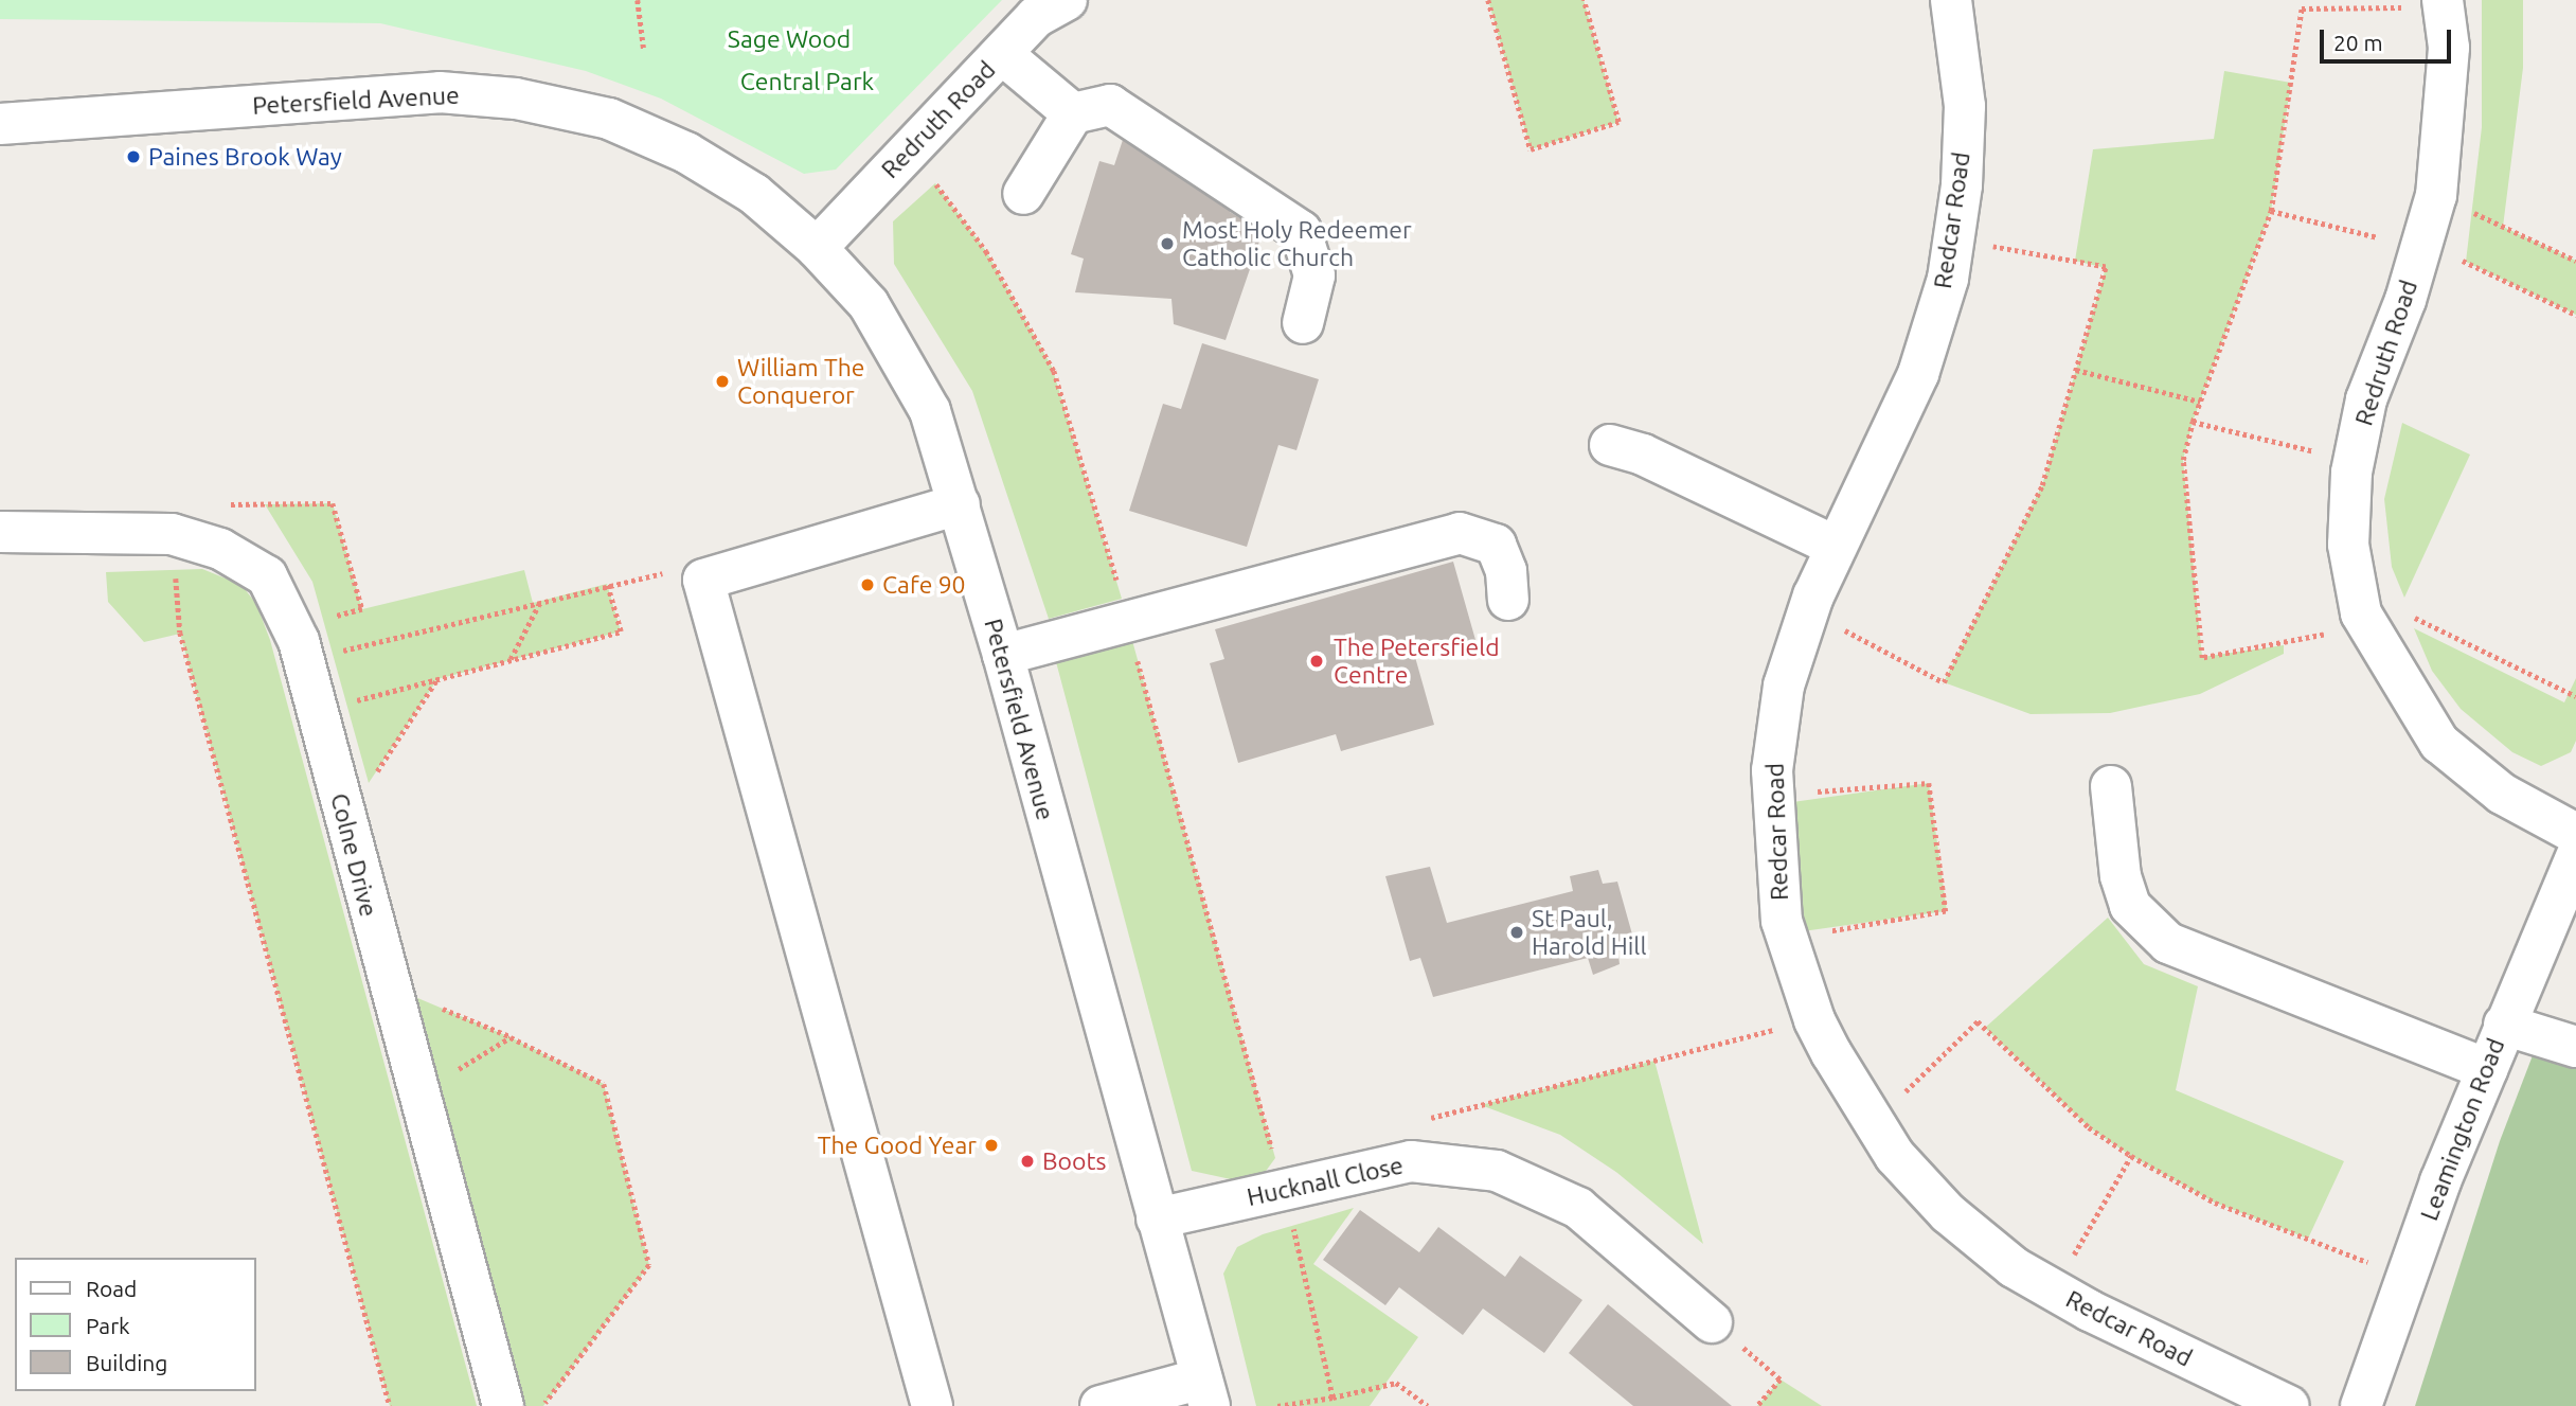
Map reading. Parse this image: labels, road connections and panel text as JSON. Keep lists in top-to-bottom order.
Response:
{
  "streets": {
    "street": [
      "Petersfield Avenue",
      "Redruth Road",
      "Redcar Road",
      "Colne Drive",
      "Leamington Road",
      "Hucknall Close"
    ]
  },
  "crossings": [
    ["Petersfield Avenue", "Redruth Road"],
    ["Petersfield Avenue", "Hucknall Close"]
  ],
  "parks": ["Sage Wood", "Central Park"],
  "places": [
    "Paines Brook Way",
    "Most Holy Redeemer Catholic Church",
    "William The Conqueror",
    "Cafe 90",
    "The Petersfield Centre",
    "St Paul, Harold Hill",
    "The Good Year",
    "Boots"
  ],
  "legend": ["Road", "Park", "Building"],
  "scale_bar": "20 m"
}
